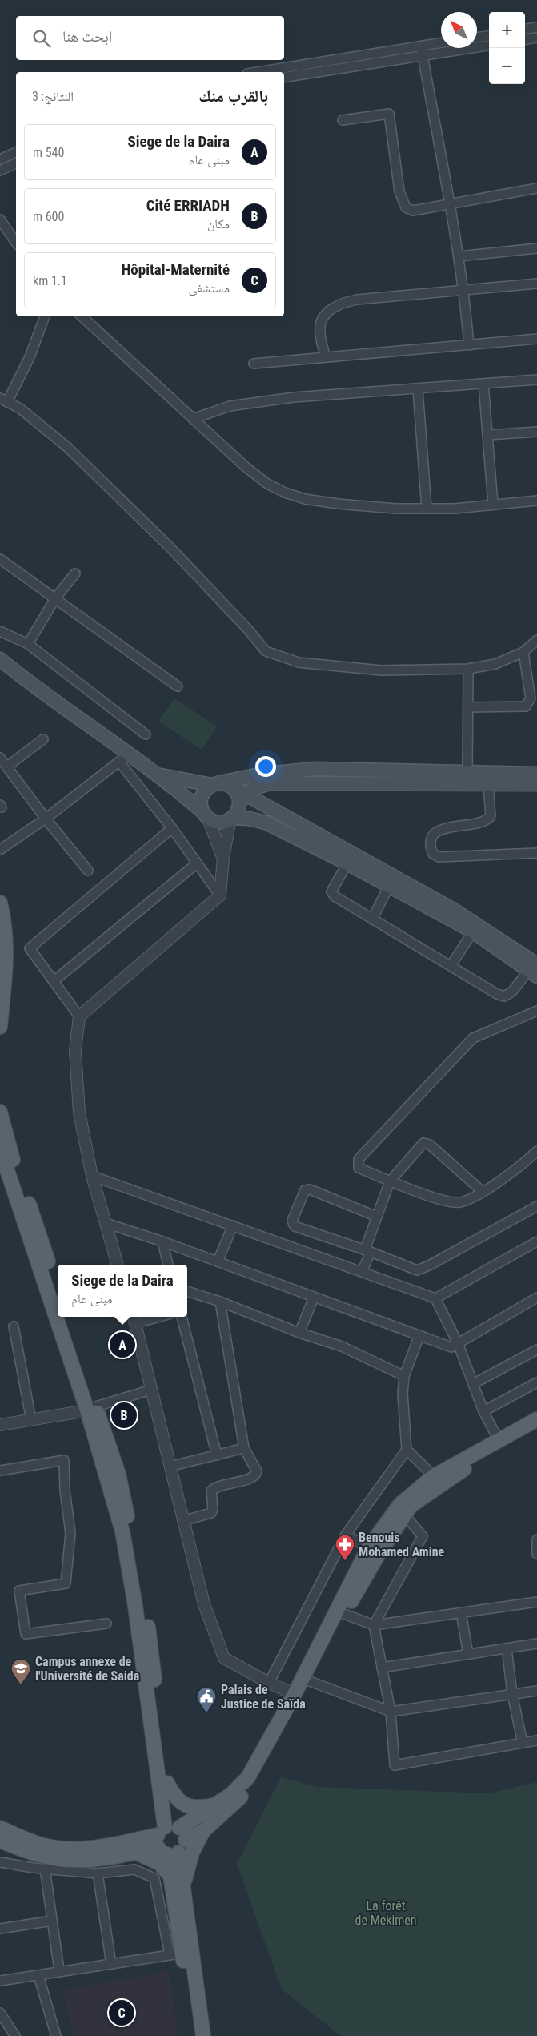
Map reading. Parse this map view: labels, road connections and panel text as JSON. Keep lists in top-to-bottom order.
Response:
{
  "parks": ["La forêt de Mekimen"],
  "places": {
    "pharmacy": ["Benouis Mohamed Amine"],
    "school or university": ["Campus annexe de l'Université de Saida"],
    "public building": ["Palais de Justice de Saïda"]
  },
  "north": "top left",
  "page": {
    "map_buttons": ["+", "−"],
    "search": "ابحث هنا",
    "heading": ["بالقرب منك", "النتائج: 3"],
    "list": [
      {
        "mark": "A",
        "name": "Siege de la Daira",
        "note": "مبنى عام",
        "value": "540 m"
      },
      {
        "mark": "B",
        "name": "Cité ERRIADH",
        "note": "مكان",
        "value": "600 m"
      },
      {
        "mark": "C",
        "name": "Hôpital-Maternité",
        "note": "مستشفى",
        "value": "1.1 km"
      }
    ],
    "popup": ["Siege de la Daira", "مبنى عام"],
    "pins": ["A", "B", "C"]
  }
}
